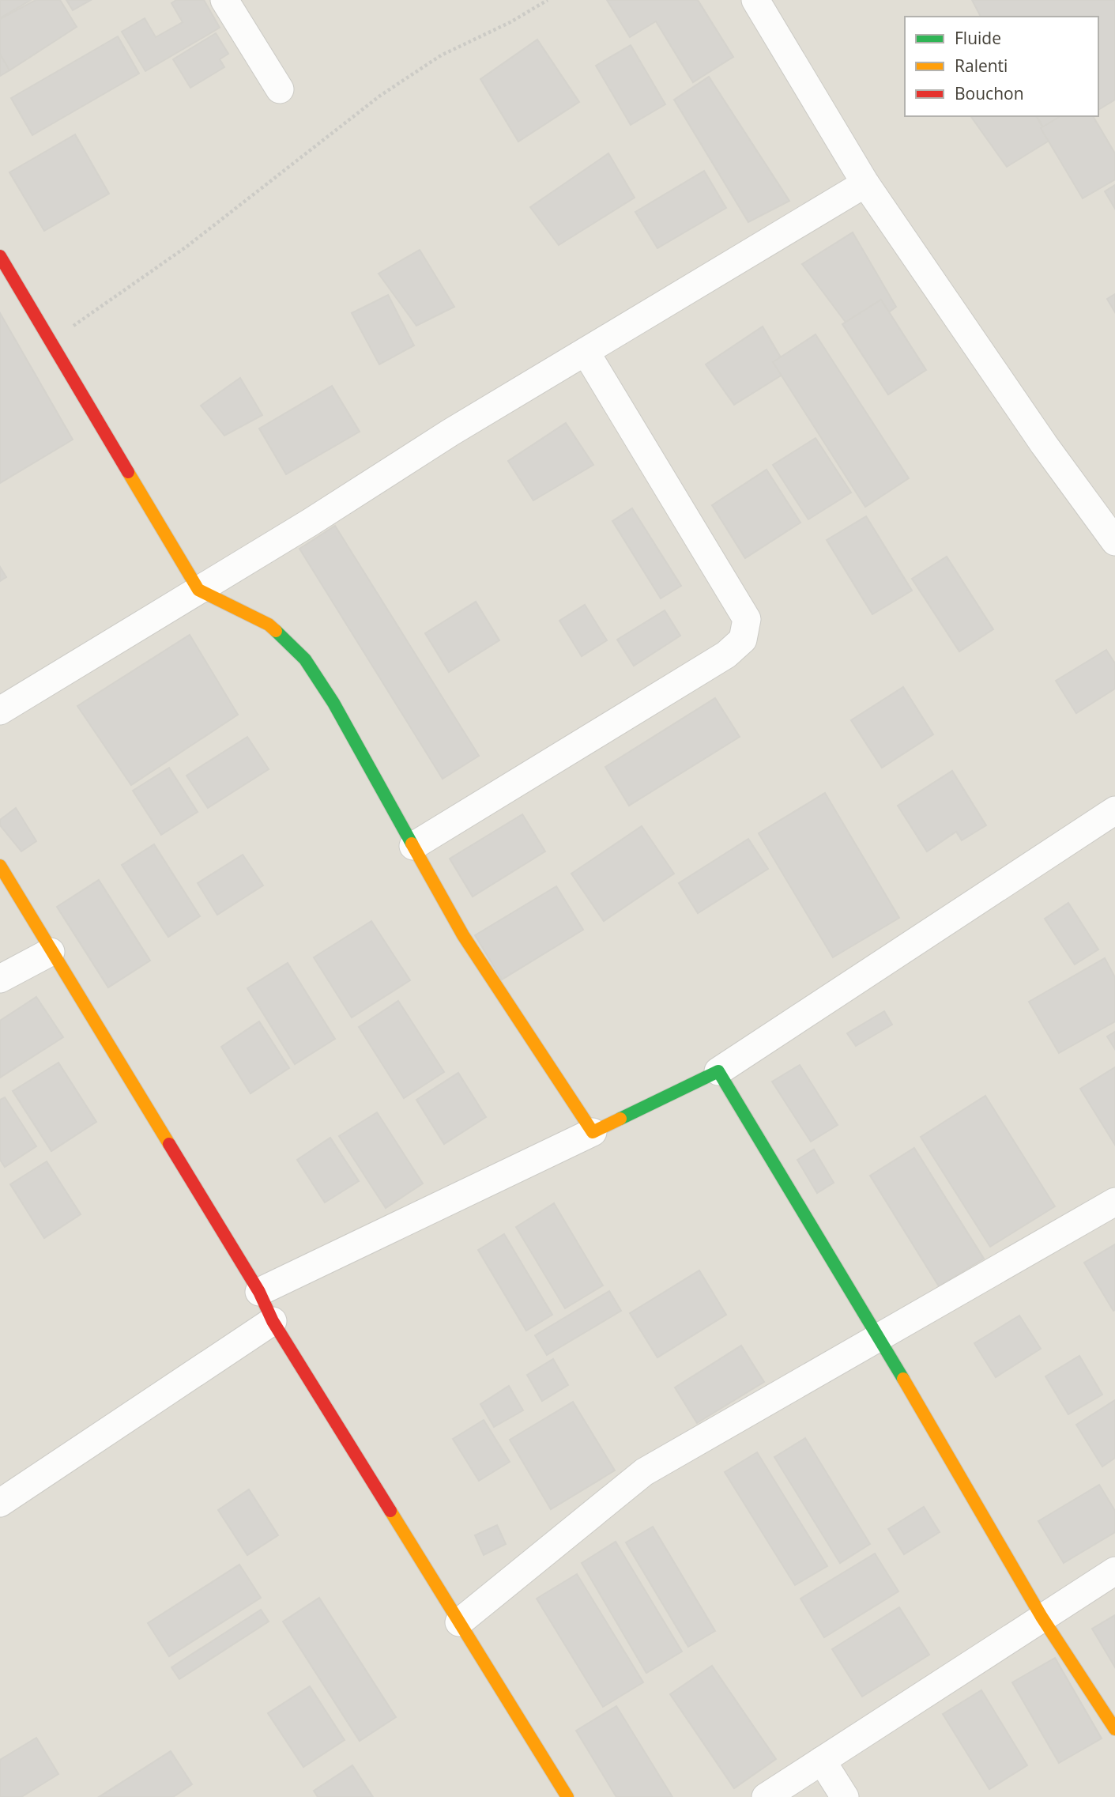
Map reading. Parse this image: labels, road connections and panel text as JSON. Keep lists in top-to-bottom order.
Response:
{
  "legend": ["Fluide", "Ralenti", "Bouchon"]
}
